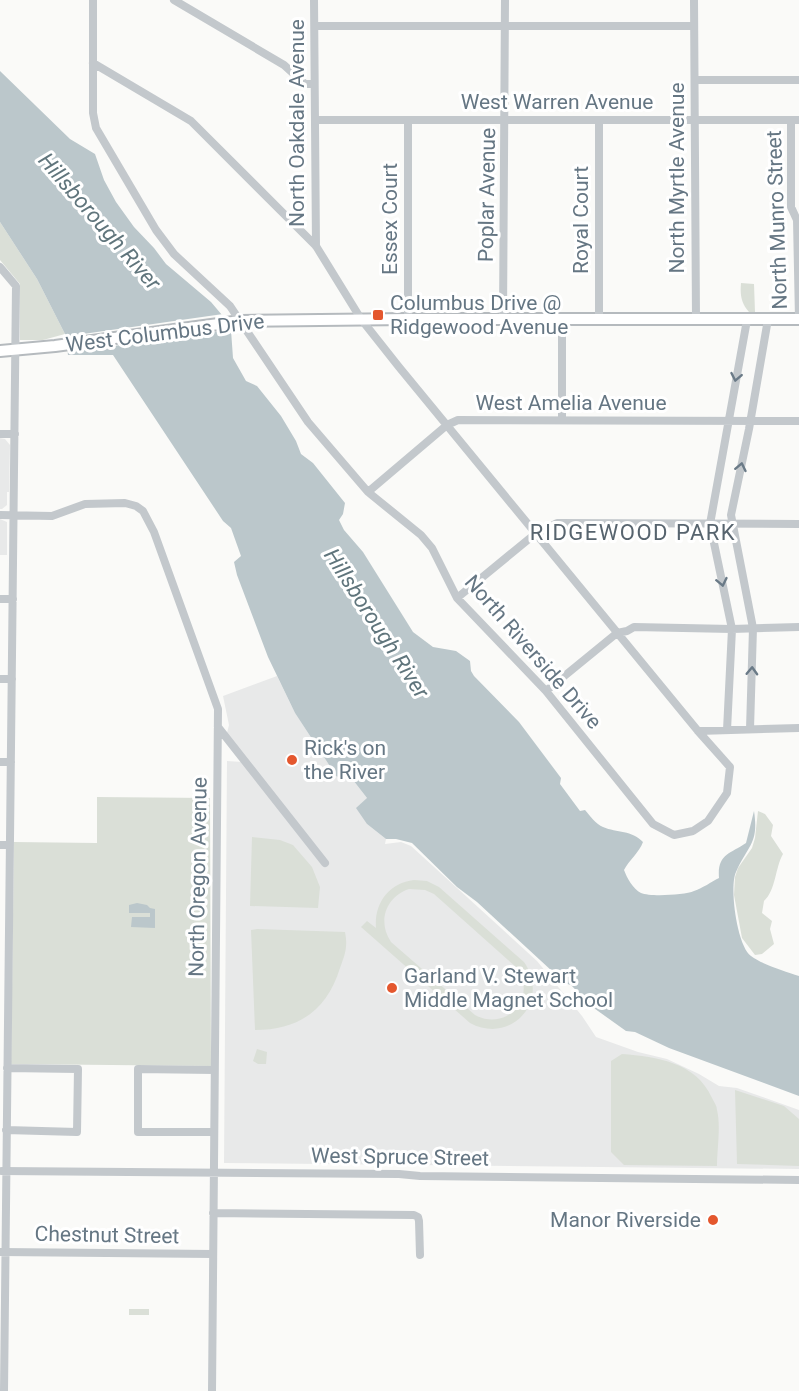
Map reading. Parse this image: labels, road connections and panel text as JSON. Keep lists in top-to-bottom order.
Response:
{
  "streets": {
    "main road": ["West Columbus Drive"],
    "street": [
      "West Warren Avenue",
      "North Oakdale Avenue",
      "North Myrtle Avenue",
      "Poplar Avenue",
      "Essex Court",
      "Royal Court",
      "North Munro Street",
      "West Amelia Avenue",
      "North Riverside Drive",
      "North Oregon Avenue",
      "West Spruce Street",
      "Chestnut Street"
    ]
  },
  "crossings": [
    ["West Warren Avenue", "North Oakdale Avenue"],
    ["West Warren Avenue", "North Myrtle Avenue"],
    ["West Warren Avenue", "Poplar Avenue"],
    ["West Warren Avenue", "Essex Court"],
    ["West Warren Avenue", "Royal Court"],
    ["West Warren Avenue", "North Munro Street"],
    ["North Myrtle Avenue", "West Columbus Drive"],
    ["Poplar Avenue", "West Columbus Drive"],
    ["Essex Court", "West Columbus Drive"],
    ["Royal Court", "West Columbus Drive"],
    ["North Munro Street", "West Columbus Drive"],
    ["West Columbus Drive", "North Riverside Drive"],
    ["West Amelia Avenue", "North Riverside Drive"],
    ["North Oregon Avenue", "West Spruce Street"],
    ["North Oregon Avenue", "Chestnut Street"]
  ],
  "districts": ["RIDGEWOOD PARK"],
  "water": ["Hillsborough River"],
  "places": {
    "transit": ["Columbus Drive @ Ridgewood Avenue"],
    "other": ["Rick's on the River", "Garland V. Stewart Middle Magnet School", "Manor Riverside"]
  }
}
